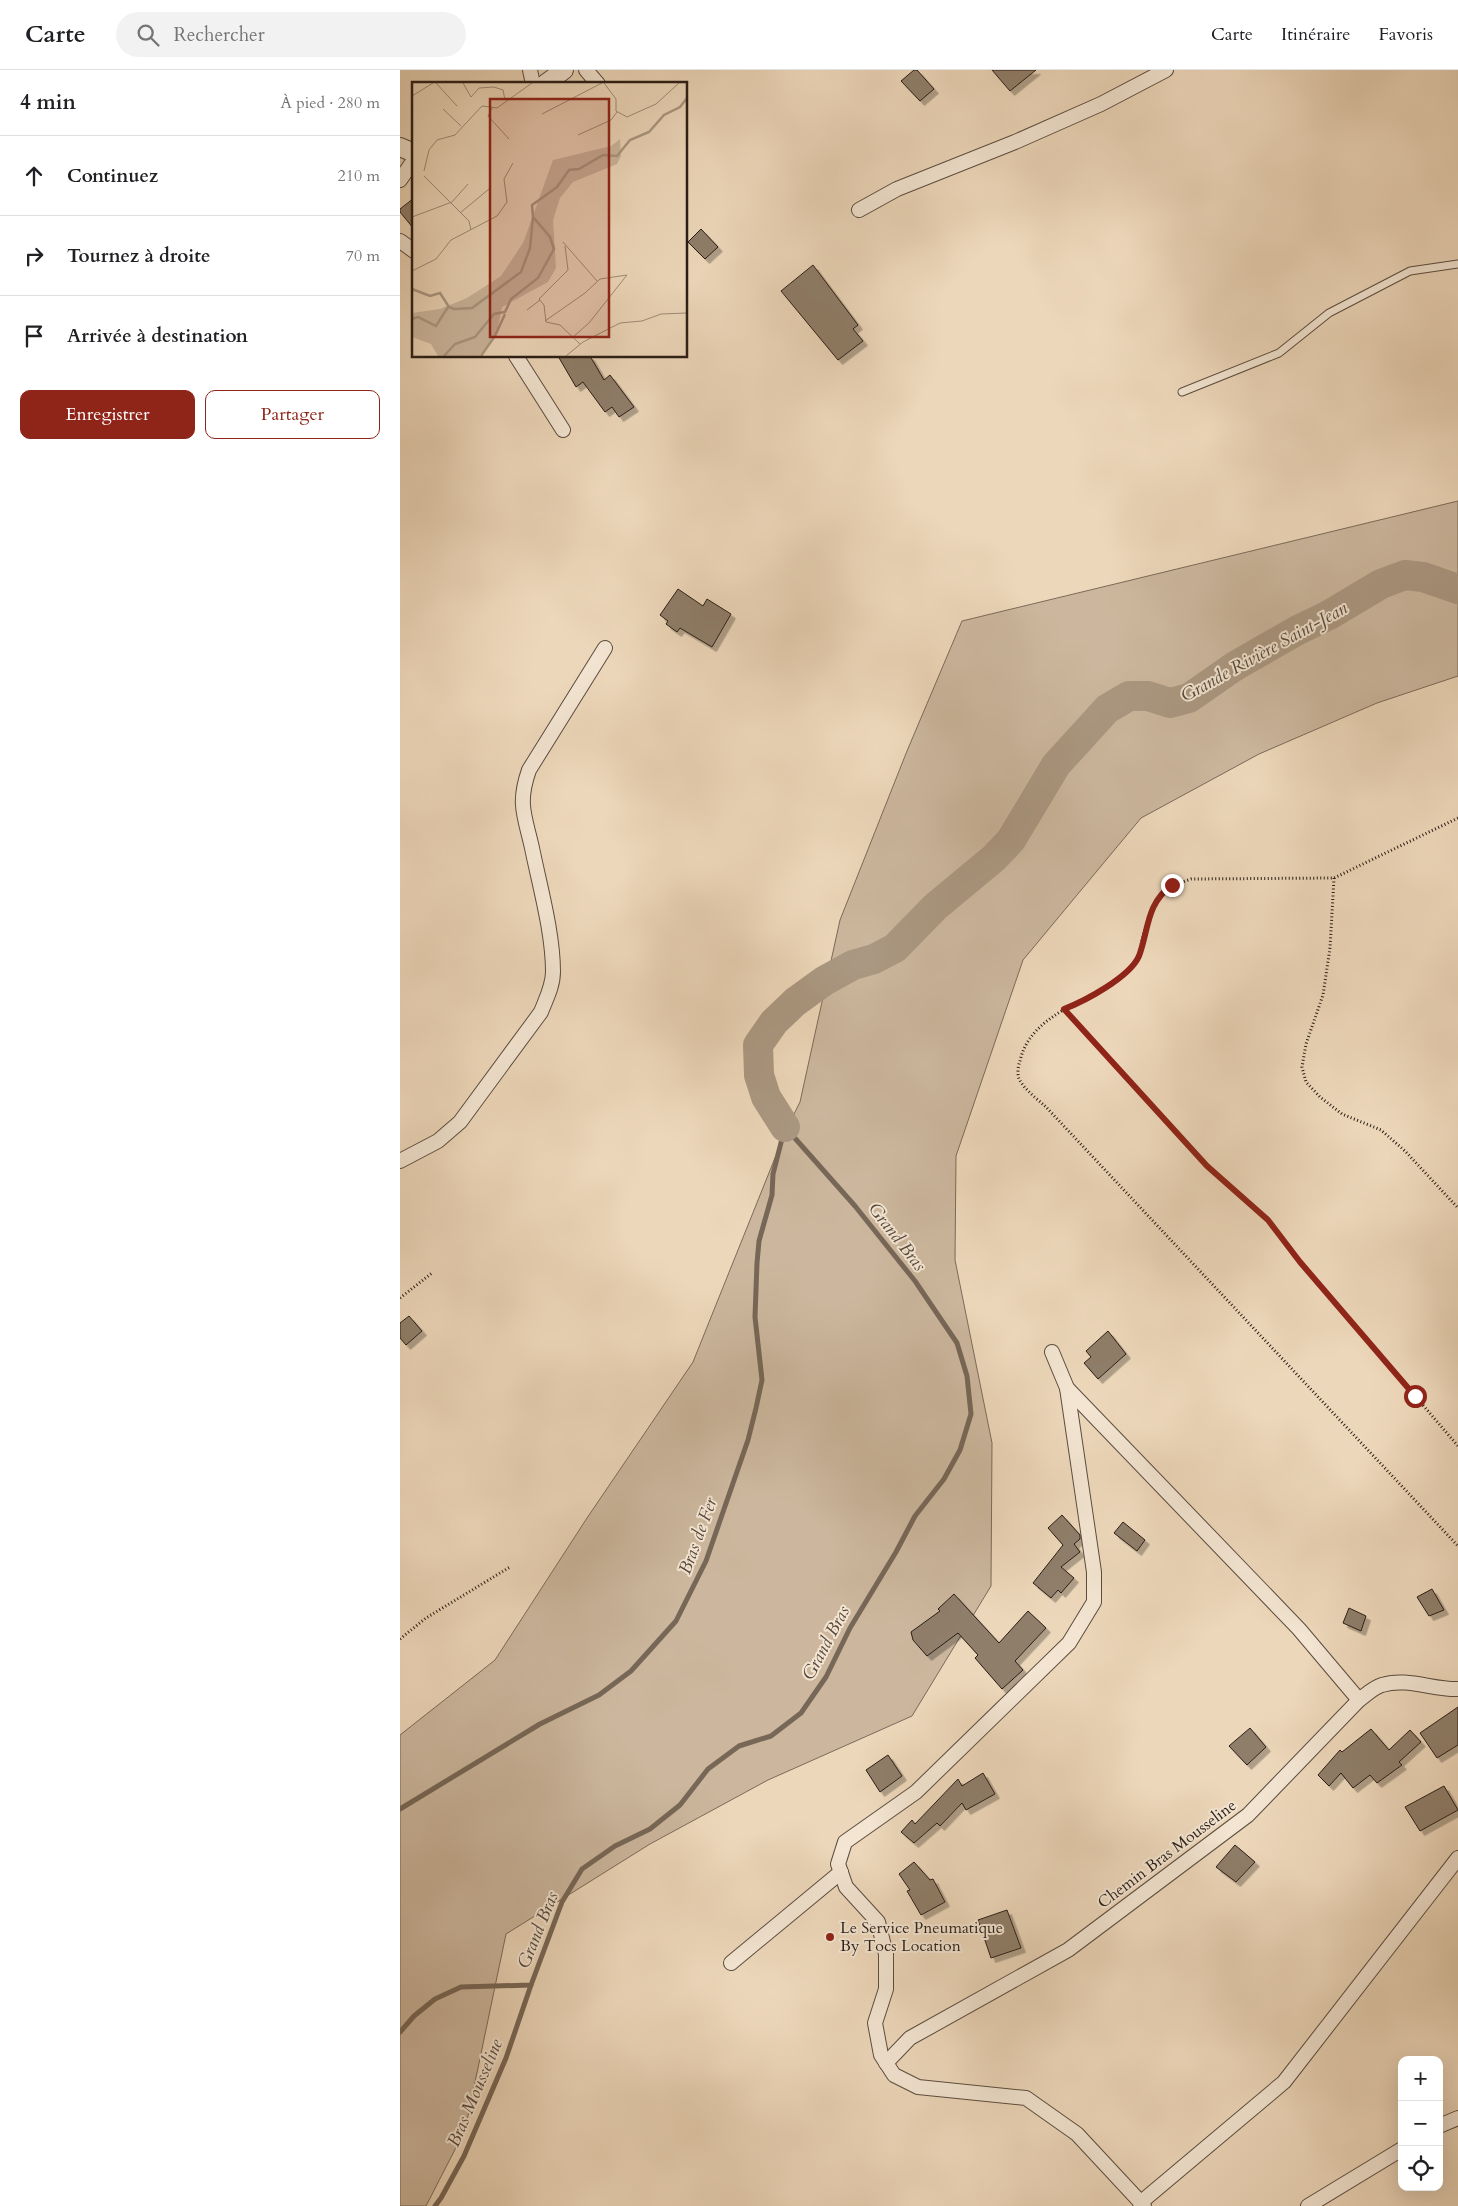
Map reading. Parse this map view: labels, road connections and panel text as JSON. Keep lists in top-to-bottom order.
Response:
{
  "streets": {
    "street": ["Chemin Bras Mousseline"]
  },
  "water": [
    "Grande Rivière Saint-Jean",
    "Grand Bras",
    "Bras de Fer",
    "Bras Mousseline"
  ],
  "places": ["Le Service Pneumatique By Tocs Location"],
  "page": {
    "header": "Carte",
    "search": "Rechercher",
    "nav": ["Carte", "Itinéraire", "Favoris"],
    "heading": ["4 min", "À pied · 280 m"],
    "list": [
      ["Continuez", "210 m"],
      ["Tournez à droite", "70 m"],
      "Arrivée à destination"
    ],
    "buttons": ["Enregistrer", "Partager"],
    "map_buttons": ["+", "−"]
  }
}
